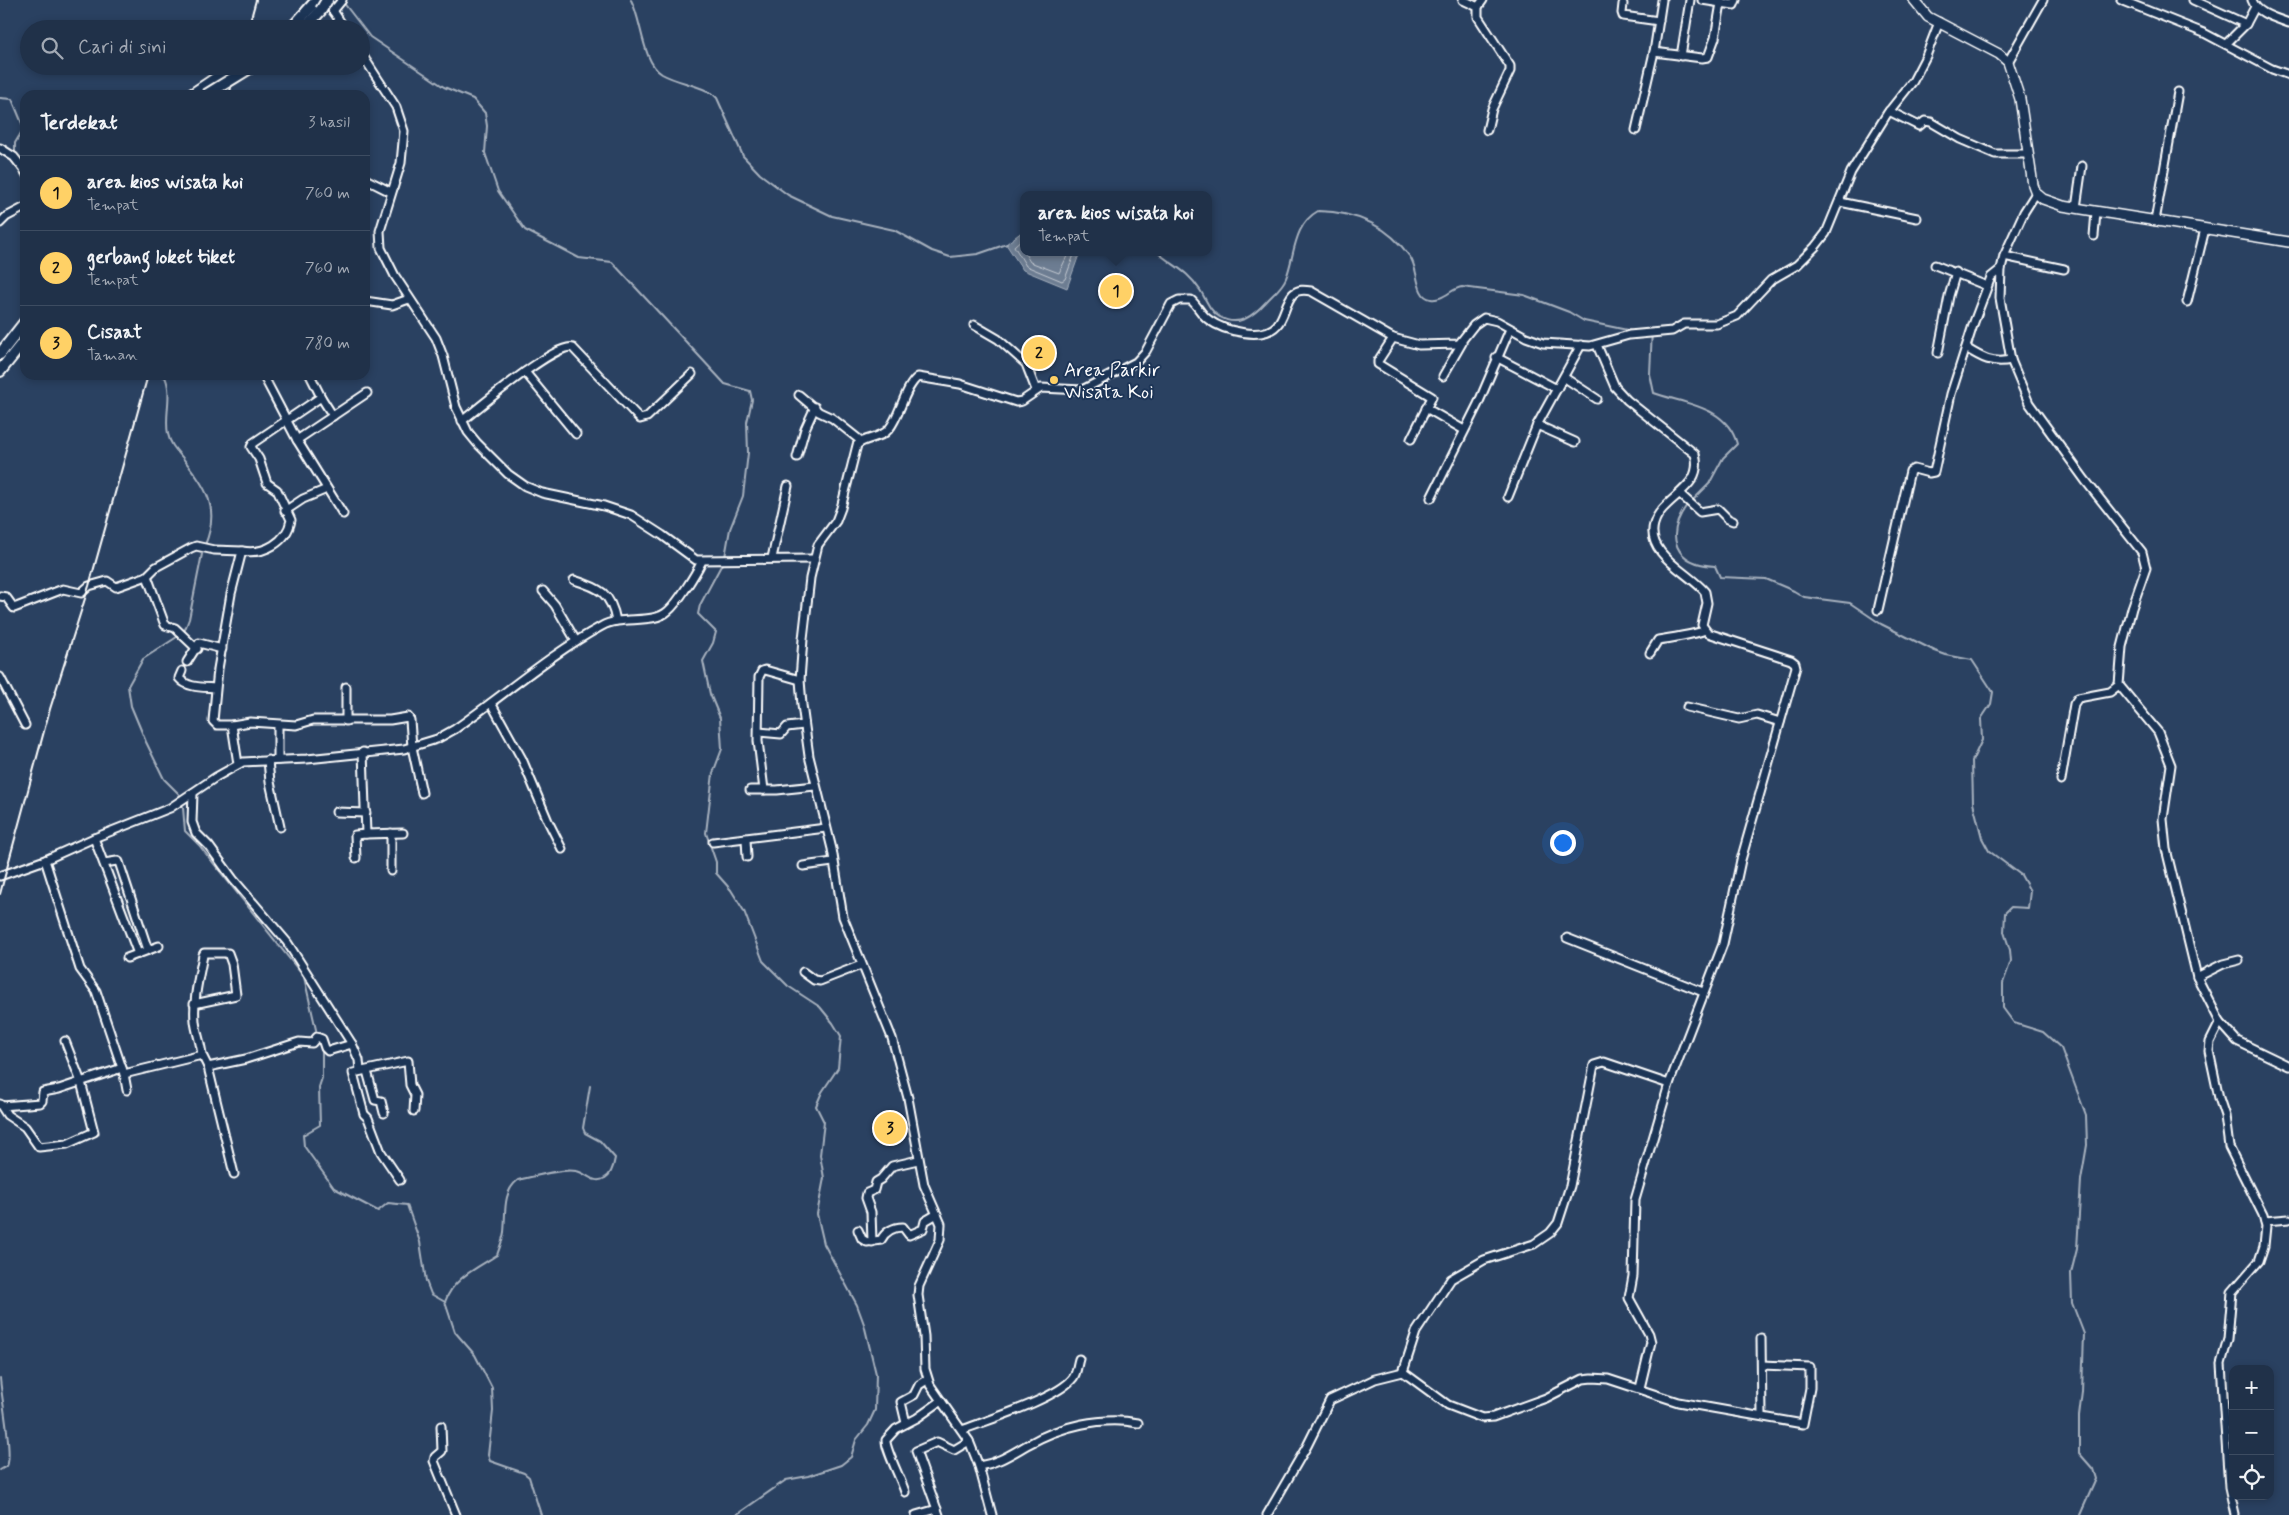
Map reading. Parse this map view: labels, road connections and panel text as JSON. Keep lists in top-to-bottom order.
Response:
{
  "places": ["Area Parkir Wisata Koi"],
  "page": {
    "search": "Cari di sini",
    "heading": ["Terdekat", "3 hasil"],
    "list": [
      {
        "mark": "1",
        "name": "area kios wisata koi",
        "note": "Tempat",
        "value": "760 m"
      },
      {
        "mark": "2",
        "name": "gerbang loket tiket",
        "note": "Tempat",
        "value": "760 m"
      },
      {
        "mark": "3",
        "name": "Cisaat",
        "note": "Taman",
        "value": "780 m"
      }
    ],
    "popup": ["area kios wisata koi", "Tempat"],
    "pins": ["1", "2", "3"],
    "map_buttons": ["+", "−"]
  }
}
